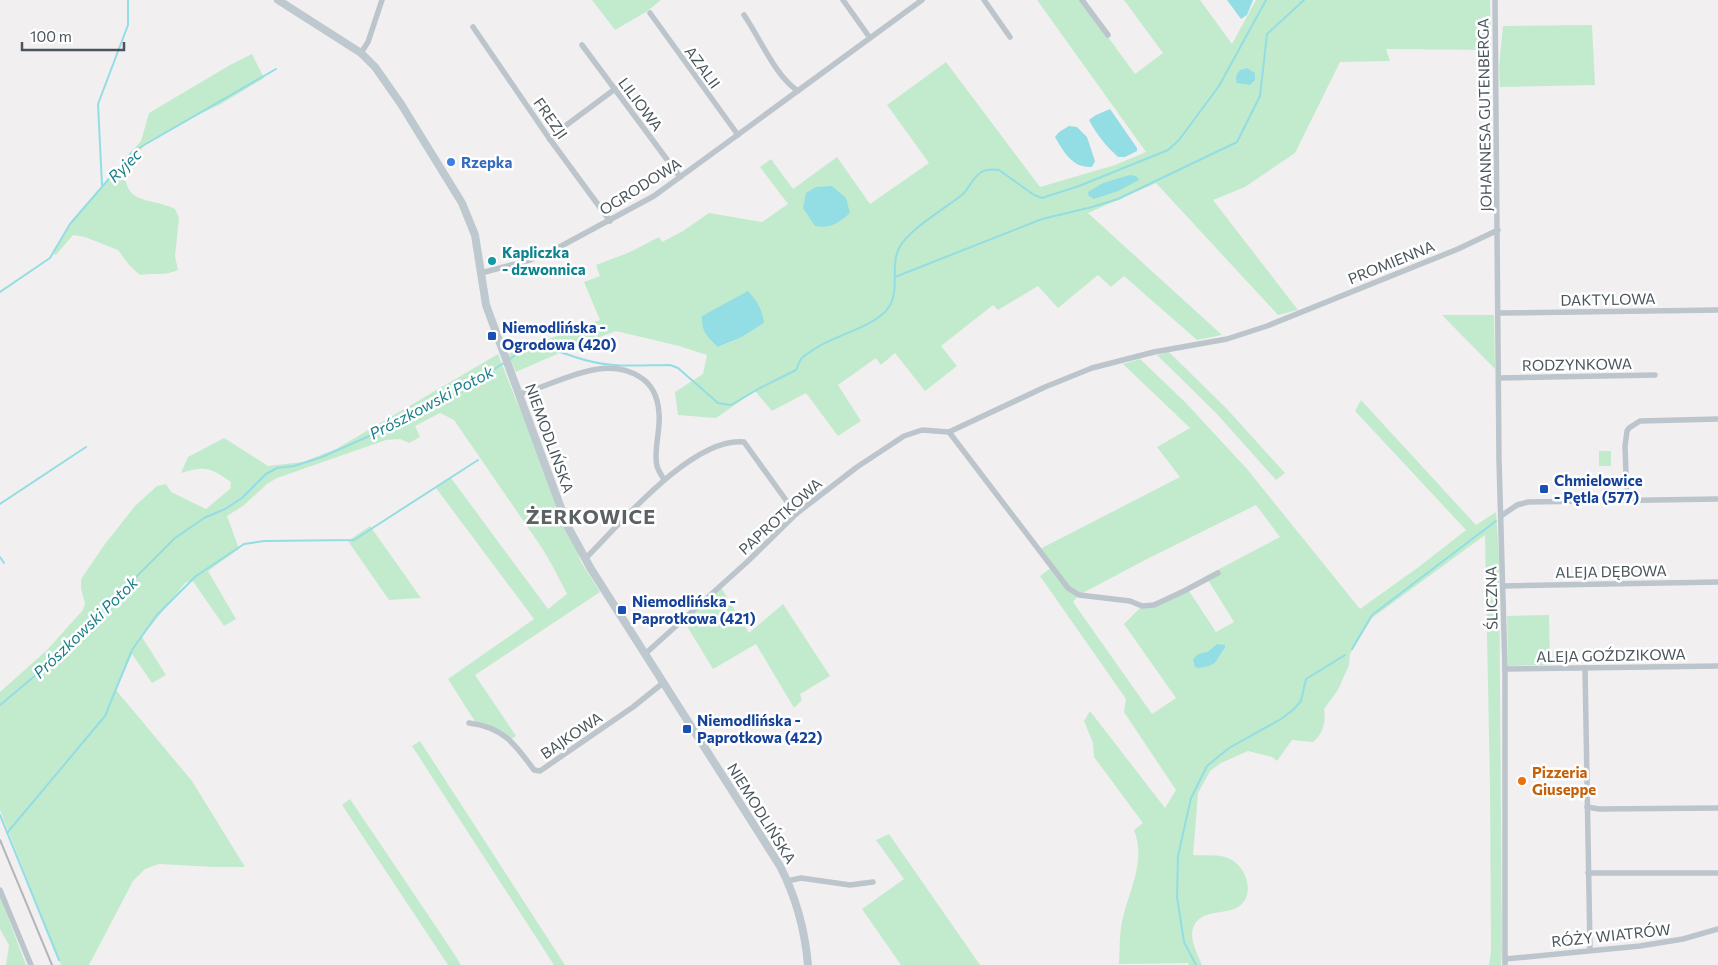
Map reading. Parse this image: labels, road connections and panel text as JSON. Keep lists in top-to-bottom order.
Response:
{
  "streets": {
    "main road": ["NIEMODLIŃSKA"],
    "street": [
      "AZALII",
      "LILIOWA",
      "JOHANNESA GUTENBERGA",
      "FREZJI",
      "OGRODOWA",
      "PROMIENNA",
      "DAKTYLOWA",
      "RODZYNKOWA",
      "PAPROTKOWA",
      "ALEJA DĘBOWA",
      "ŚLICZNA",
      "ALEJA GOŹDZIKOWA",
      "BAJKOWA",
      "RÓŻY WIATRÓW"
    ]
  },
  "crossings": [
    ["AZALII", "OGRODOWA"],
    ["LILIOWA", "OGRODOWA"],
    ["JOHANNESA GUTENBERGA", "PROMIENNA"],
    ["JOHANNESA GUTENBERGA", "ŚLICZNA"],
    ["FREZJI", "OGRODOWA"],
    ["OGRODOWA", "NIEMODLIŃSKA"],
    ["PROMIENNA", "PAPROTKOWA"],
    ["PROMIENNA", "ŚLICZNA"],
    ["DAKTYLOWA", "ŚLICZNA"],
    ["RODZYNKOWA", "ŚLICZNA"],
    ["NIEMODLIŃSKA", "PAPROTKOWA"],
    ["NIEMODLIŃSKA", "BAJKOWA"],
    ["ALEJA DĘBOWA", "ŚLICZNA"],
    ["ŚLICZNA", "ALEJA GOŹDZIKOWA"],
    ["ŚLICZNA", "RÓŻY WIATRÓW"]
  ],
  "districts": ["ŻERKOWICE"],
  "water": ["Ryjec", "Prószkowski Potok"],
  "places": {
    "other": ["Rzepka", "Kapliczka - dzwonnica", "Pizzeria Giuseppe"],
    "transit": [
      "Niemodlińska - Ogrodowa (420)",
      "Chmielowice - Pętla (577)",
      "Niemodlińska - Paprotkowa (421)",
      "Niemodlińska - Paprotkowa (422)"
    ]
  },
  "scale_bar": "100 m"
}
